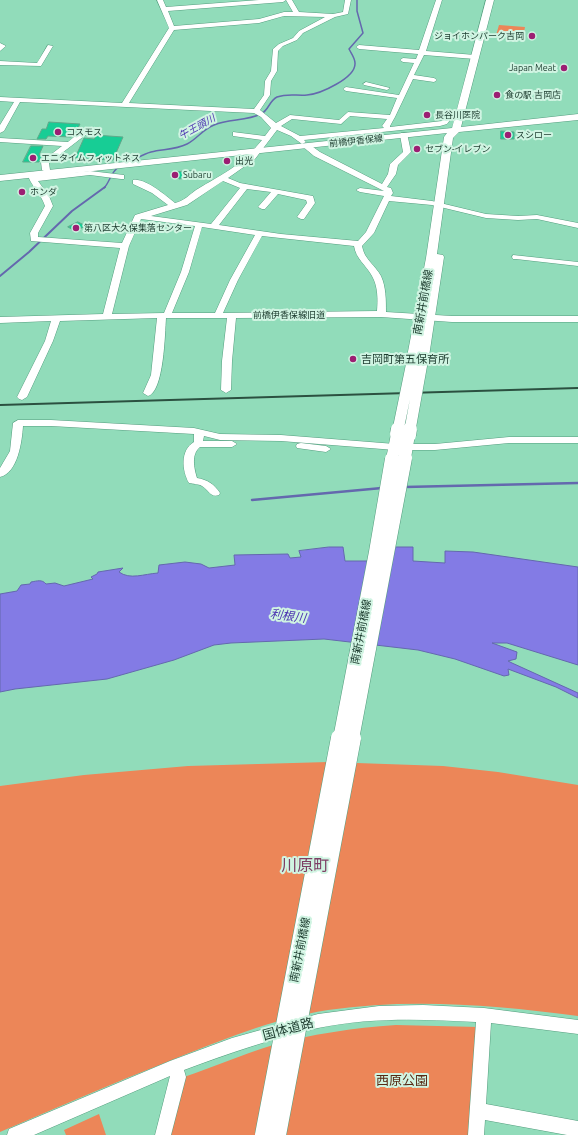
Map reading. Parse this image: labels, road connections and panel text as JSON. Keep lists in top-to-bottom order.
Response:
{
  "streets": {
    "main road": ["前橋伊香保線", "南新井前橋線"],
    "street": ["前橋伊香保線旧道", "国体道路"]
  },
  "crossings": [
    ["前橋伊香保線", "南新井前橋線"],
    ["南新井前橋線", "前橋伊香保線旧道"]
  ],
  "districts": ["川原町"],
  "water": ["午王頭川", "利根川"],
  "parks": ["西原公園"],
  "places": [
    "ジョイホンパーク吉岡",
    "Japan Meat",
    "食の駅 吉岡店",
    "長谷川医院",
    "コスモス",
    "スシロー",
    "セブン-イレブン",
    "エニタイムフィットネス",
    "出光",
    "Subaru",
    "ホンダ",
    "第八区大久保集落センター",
    "吉岡町第五保育所"
  ]
}
